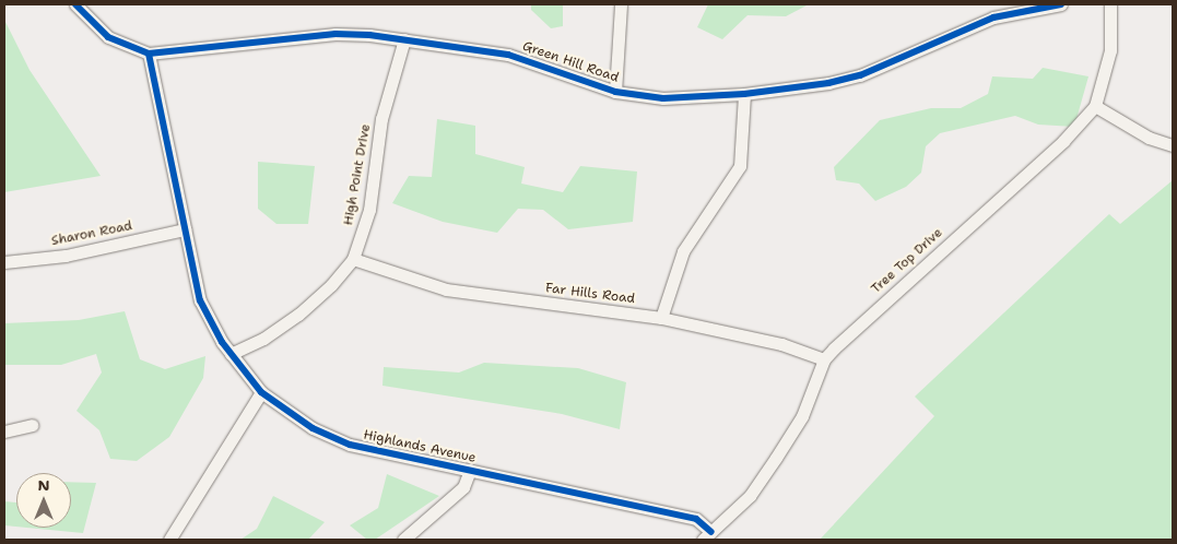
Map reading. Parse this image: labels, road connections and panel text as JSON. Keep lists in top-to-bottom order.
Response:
{
  "streets": {
    "street": [
      "Green Hill Road",
      "High Point Drive",
      "Sharon Road",
      "Tree Top Drive",
      "Far Hills Road",
      "Highlands Avenue"
    ]
  },
  "crossings": [
    ["Green Hill Road", "High Point Drive"],
    ["Green Hill Road", "Highlands Avenue"],
    ["High Point Drive", "Far Hills Road"],
    ["High Point Drive", "Highlands Avenue"],
    ["Sharon Road", "Highlands Avenue"],
    ["Tree Top Drive", "Far Hills Road"],
    ["Tree Top Drive", "Highlands Avenue"]
  ],
  "north": "top"
}
